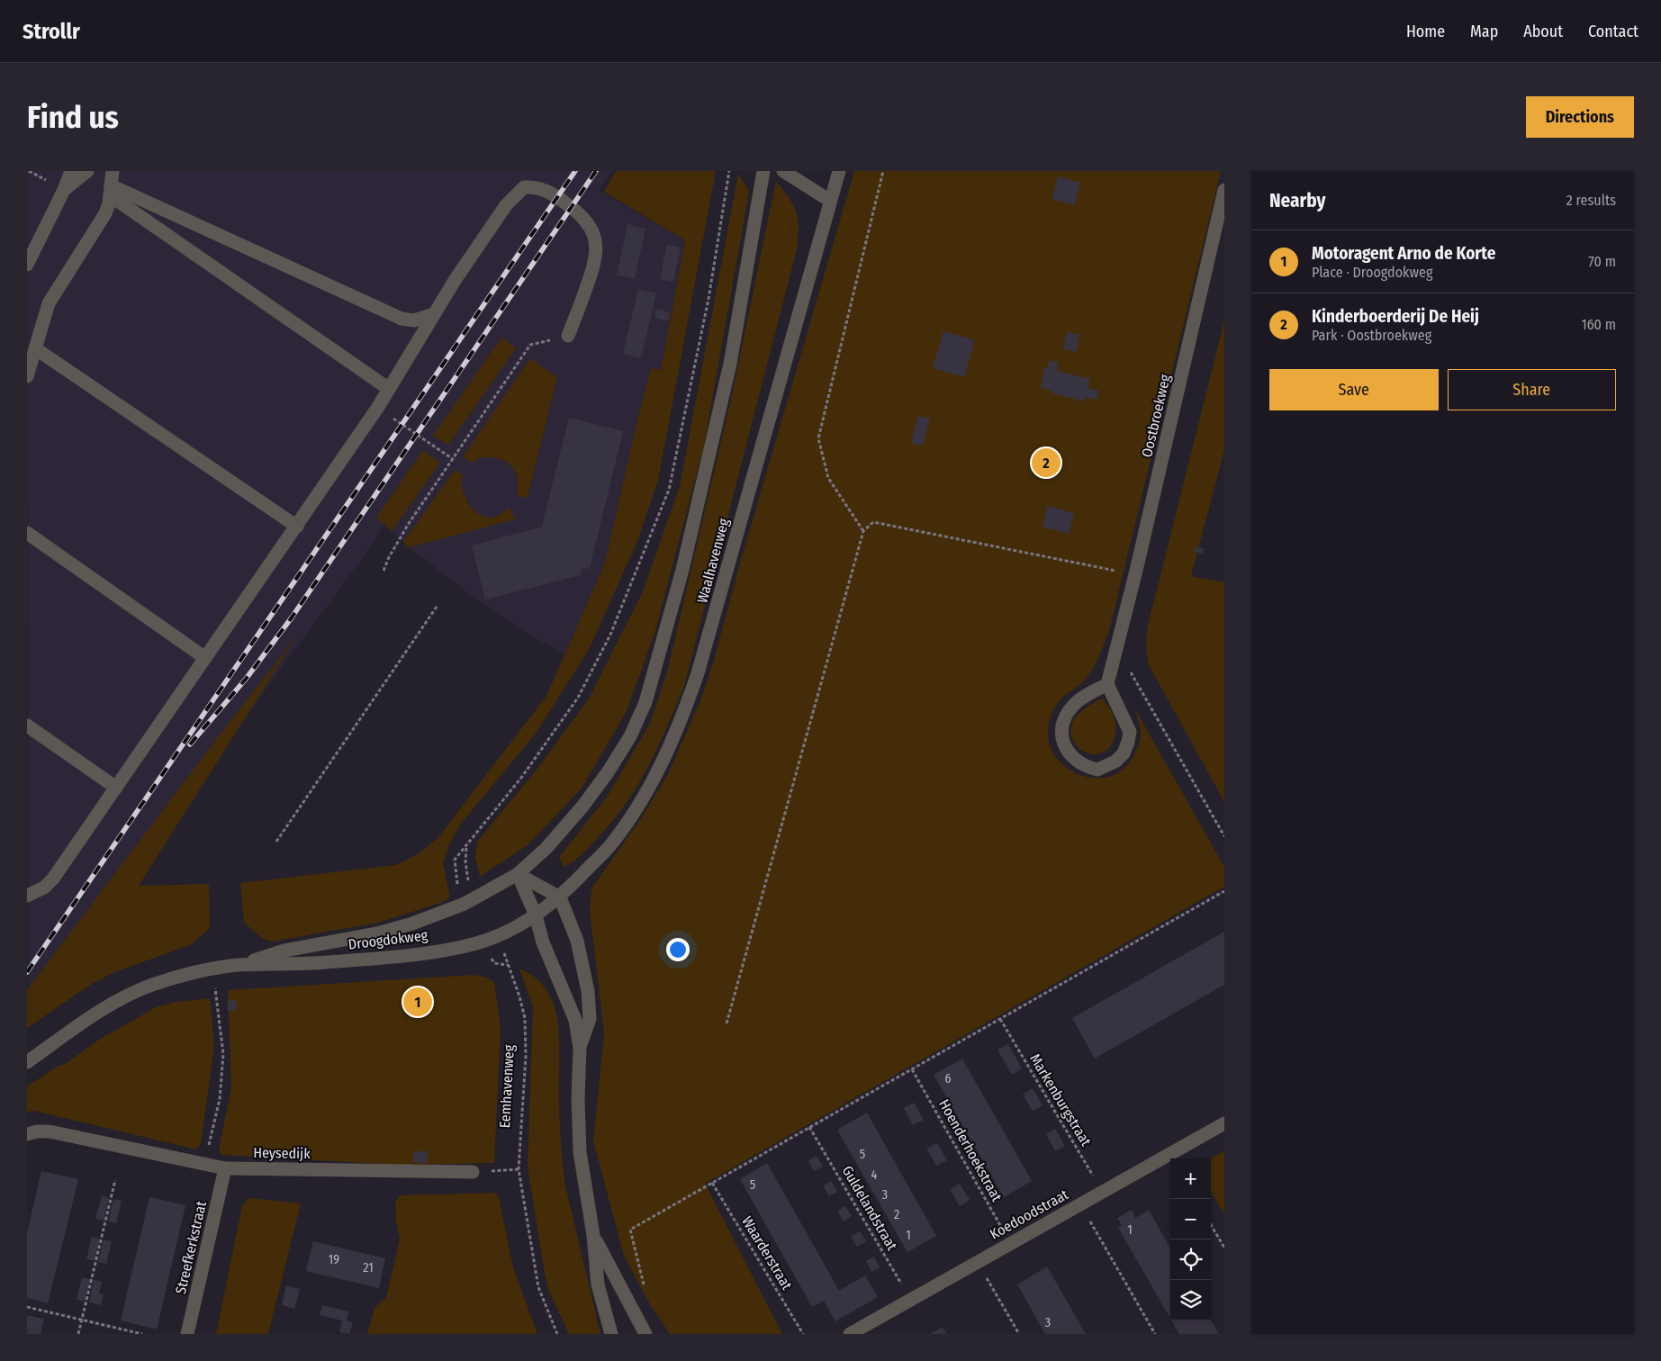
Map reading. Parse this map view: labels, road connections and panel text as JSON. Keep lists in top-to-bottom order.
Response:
{
  "streets": {
    "street": [
      "Oostbroekweg",
      "Waalhavenweg",
      "Droogdokweg",
      "Heysedijk",
      "Koedoodstraat",
      "Streefkerkstraat"
    ],
    "path": [
      "Eemhavenweg",
      "Markenburgstraat",
      "Hoenderhoekstraat",
      "Guldelandstraat",
      "Waarderstraat"
    ]
  },
  "crossings": [
    ["Waalhavenweg", "Droogdokweg"],
    ["Droogdokweg", "Eemhavenweg"],
    ["Markenburgstraat", "Koedoodstraat"],
    ["Hoenderhoekstraat", "Koedoodstraat"],
    ["Heysedijk", "Streefkerkstraat"],
    ["Guldelandstraat", "Koedoodstraat"]
  ],
  "house_numbers": [
    "6",
    "5",
    "4",
    "5",
    "3",
    "2",
    "1",
    "1",
    "19",
    "21",
    "3"
  ],
  "page": {
    "header": "Strollr",
    "nav": [
      "Home",
      "Map",
      "About",
      "Contact"
    ],
    "buttons": [
      "Directions",
      ["Save", "Share"]
    ],
    "title": "Find us",
    "heading": ["Nearby", "2 results"],
    "list": [
      {
        "mark": "1",
        "name": "Motoragent Arno de Korte",
        "note": "Place · Droogdokweg",
        "value": "70 m"
      },
      {
        "mark": "2",
        "name": "Kinderboerderij De Heij",
        "note": "Park · Oostbroekweg",
        "value": "160 m"
      }
    ],
    "pins": ["2", "1"],
    "map_buttons": ["+", "−"]
  }
}
